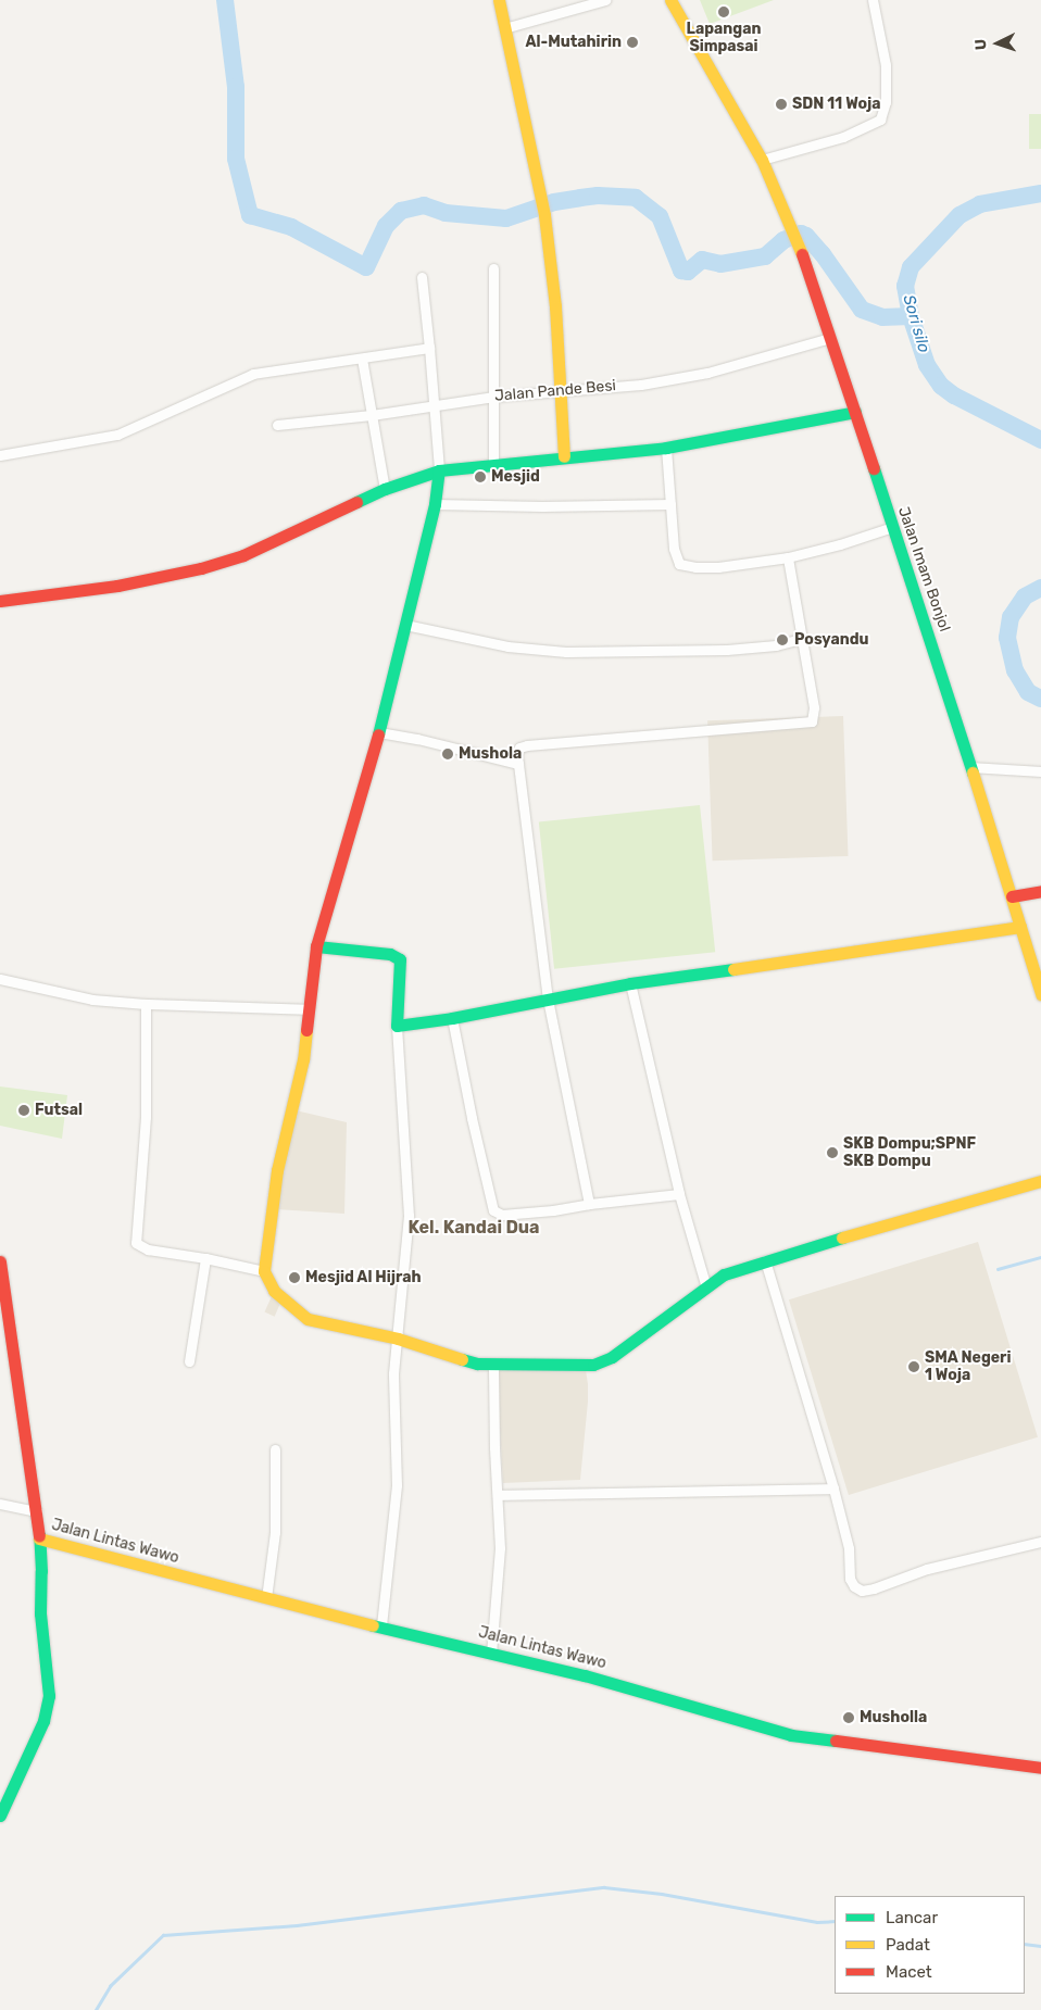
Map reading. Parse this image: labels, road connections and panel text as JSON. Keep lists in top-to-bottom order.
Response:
{
  "streets": {
    "main road": ["Jalan Imam Bonjol", "Jalan Lintas Wawo"],
    "street": ["Jalan Pande Besi"]
  },
  "crossings": [
    ["Jalan Pande Besi", "Jalan Imam Bonjol"]
  ],
  "districts": ["Kel. Kandai Dua"],
  "water": ["Sori silo"],
  "places": [
    "Lapangan Simpasai",
    "Al-Mutahirin",
    "SDN 11 Woja",
    "Mesjid",
    "Posyandu",
    "Mushola",
    "Futsal",
    "SKB Dompu;SPNF SKB Dompu",
    "Mesjid Al Hijrah",
    "SMA Negeri 1 Woja",
    "Musholla"
  ],
  "legend": ["Lancar", "Padat", "Macet"],
  "north": "left"
}
